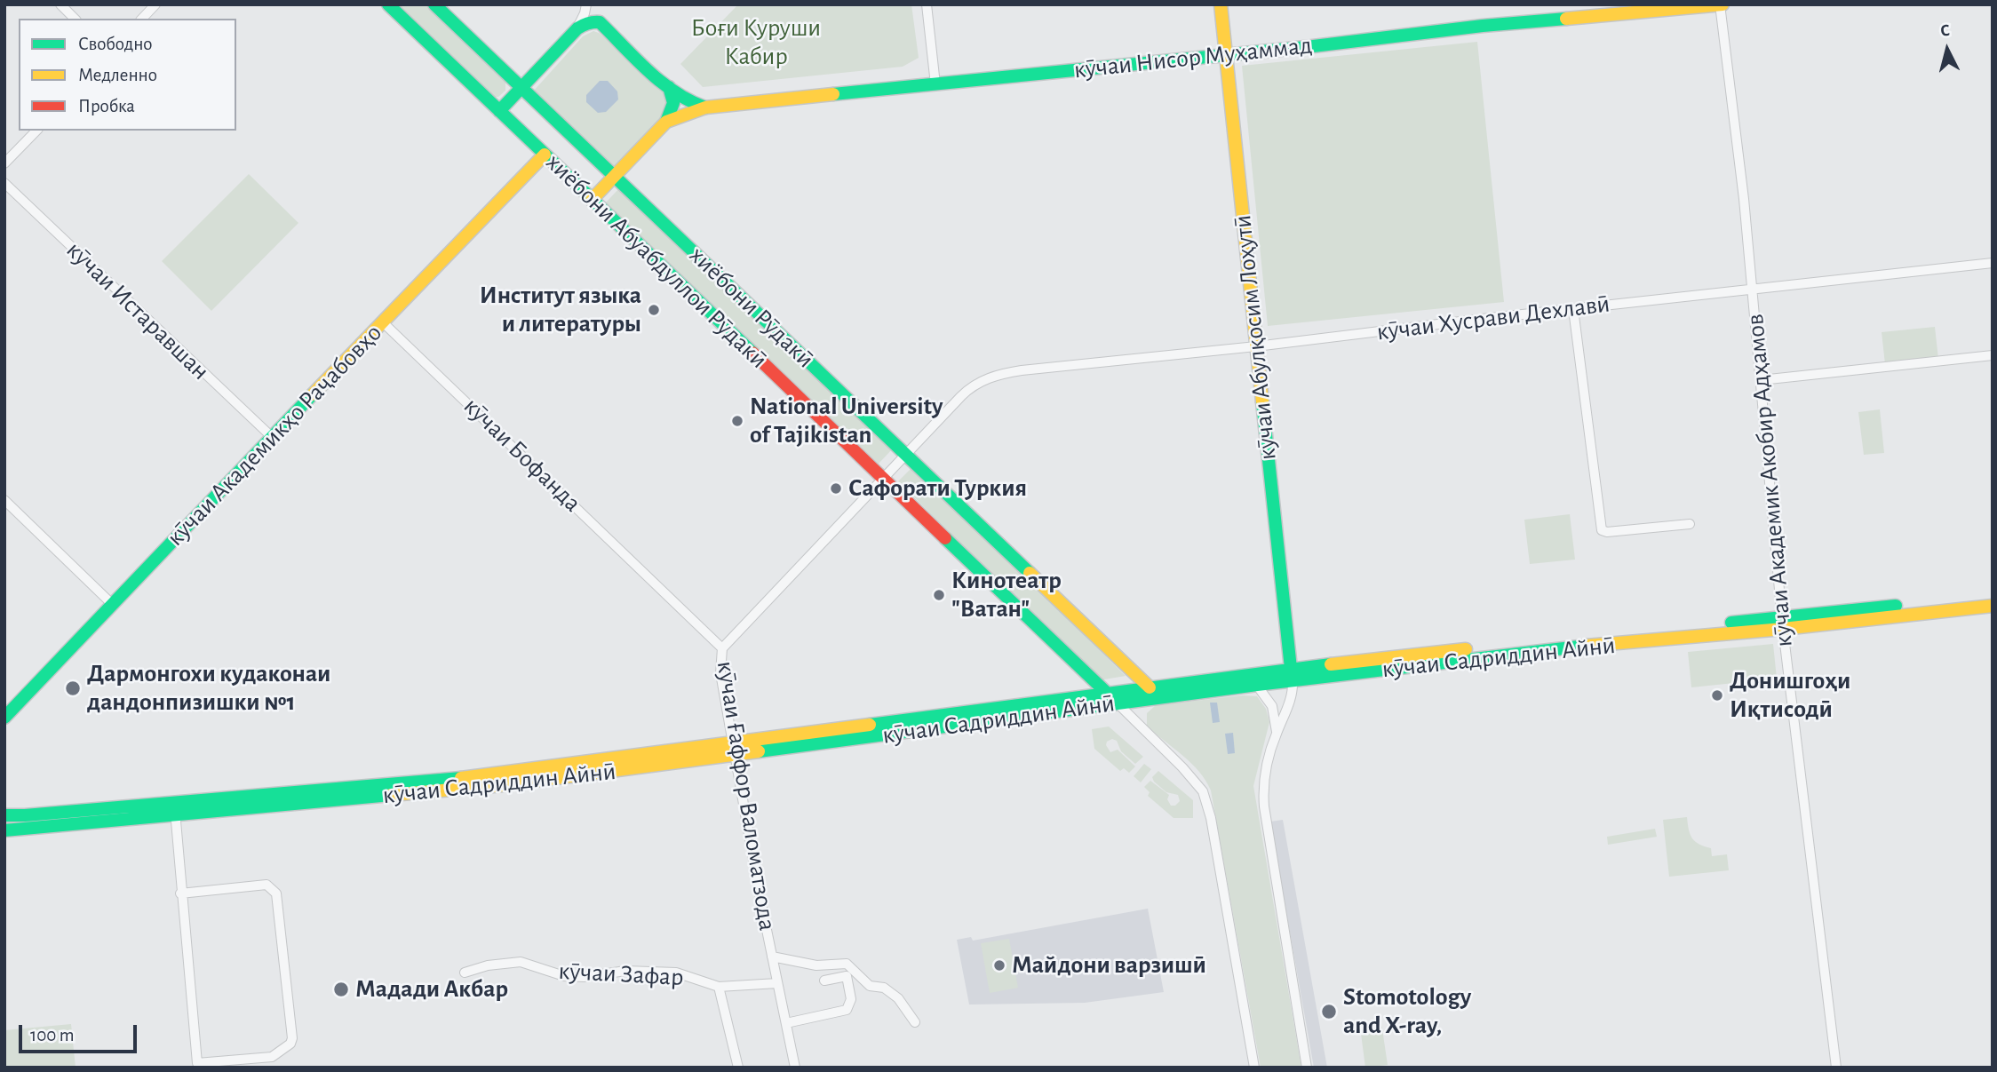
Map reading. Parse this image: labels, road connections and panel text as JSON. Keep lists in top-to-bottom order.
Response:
{
  "streets": {
    "main road": [
      "кӯчаи Нисор Муҳаммад",
      "хиёбони Абуабдуллои Рӯдакӣ",
      "хиёбони Рӯдакӣ",
      "кӯчаи Абулқосим Лоҳутӣ",
      "кӯчаи Академикҳо Раҷабовҳо",
      "кӯчаи Садриддин Айнӣ"
    ],
    "street": [
      "кӯчаи Истаравшан",
      "кӯчаи Хусрави Дехлавӣ",
      "кӯчаи Бофанда",
      "кӯчаи Академик Акобир Адҳамов",
      "кӯчаи Ғаффор Валоматзода",
      "кӯчаи Зафар"
    ]
  },
  "crossings": [
    ["кӯчаи Нисор Муҳаммад", "хиёбони Абуабдуллои Рӯдакӣ"],
    ["кӯчаи Нисор Муҳаммад", "хиёбони Рӯдакӣ"],
    ["кӯчаи Нисор Муҳаммад", "кӯчаи Абулқосим Лоҳутӣ"],
    ["кӯчаи Нисор Муҳаммад", "кӯчаи Академик Акобир Адҳамов"],
    ["хиёбони Абуабдуллои Рӯдакӣ", "кӯчаи Академикҳо Раҷабовҳо"],
    ["хиёбони Абуабдуллои Рӯдакӣ", "кӯчаи Садриддин Айнӣ"],
    ["хиёбони Абуабдуллои Рӯдакӣ", "кӯчаи Ғаффор Валоматзода"],
    ["хиёбони Рӯдакӣ", "кӯчаи Садриддин Айнӣ"],
    ["хиёбони Рӯдакӣ", "кӯчаи Ғаффор Валоматзода"],
    ["кӯчаи Истаравшан", "кӯчаи Академикҳо Раҷабовҳо"],
    ["кӯчаи Хусрави Дехлавӣ", "кӯчаи Абулқосим Лоҳутӣ"],
    ["кӯчаи Хусрави Дехлавӣ", "кӯчаи Академик Акобир Адҳамов"],
    ["кӯчаи Хусрави Дехлавӣ", "кӯчаи Ғаффор Валоматзода"],
    ["кӯчаи Абулқосим Лоҳутӣ", "кӯчаи Садриддин Айнӣ"],
    ["кӯчаи Академикҳо Раҷабовҳо", "кӯчаи Бофанда"],
    ["кӯчаи Бофанда", "кӯчаи Ғаффор Валоматзода"],
    ["кӯчаи Академик Акобир Адҳамов", "кӯчаи Садриддин Айнӣ"],
    ["кӯчаи Садриддин Айнӣ", "кӯчаи Ғаффор Валоматзода"],
    ["кӯчаи Ғаффор Валоматзода", "кӯчаи Зафар"]
  ],
  "parks": ["Боғи Куруши Кабир"],
  "places": [
    "Институт языка и литературы",
    "National University of Tajikistan",
    "Сафорати Туркия",
    "Кинотеатр \"Ватан\"",
    "Дармонгохи кудаконаи дандонпизишки №1",
    "Донишгоҳи Иқтисодӣ",
    "Майдони варзишӣ",
    "Мадади Акбар",
    "Stomotology and X-ray,"
  ],
  "legend": ["Свободно", "Медленно", "Пробка"],
  "scale_bar": "100 m",
  "north": "top"
}
